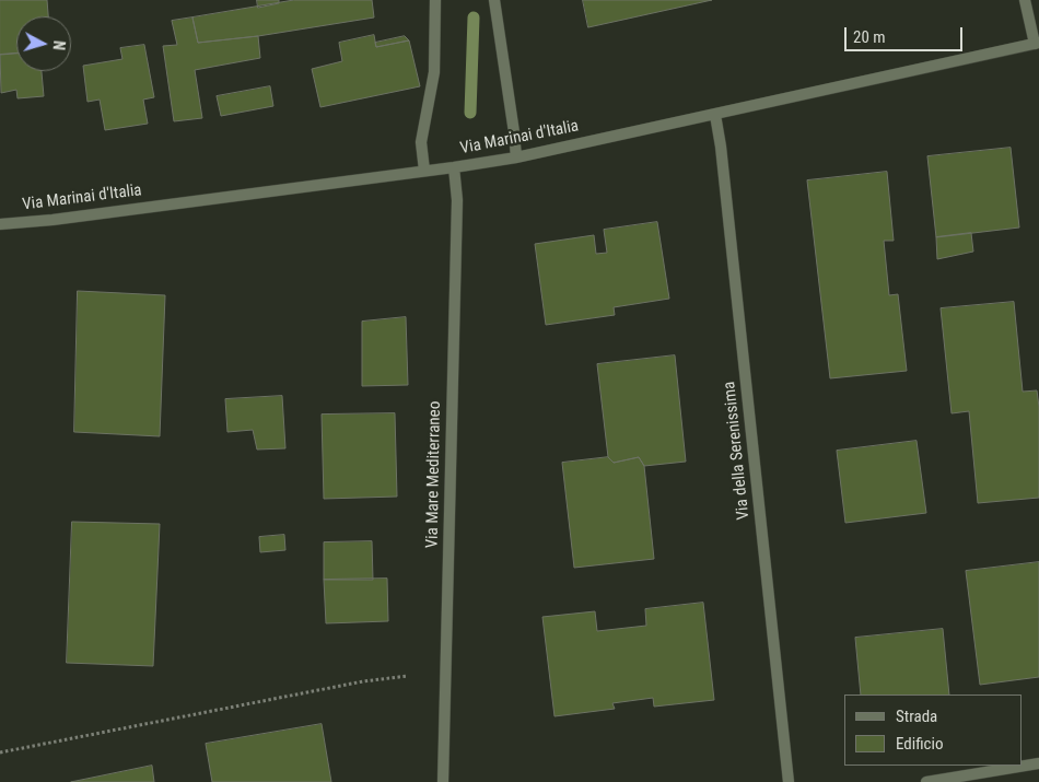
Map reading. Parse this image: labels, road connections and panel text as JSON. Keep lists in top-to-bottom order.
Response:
{
  "streets": {
    "street": ["Via Marinai d'Italia", "Via della Serenissima", "Via Mare Mediterraneo"]
  },
  "crossings": [
    ["Via Marinai d'Italia", "Via della Serenissima"],
    ["Via Marinai d'Italia", "Via Mare Mediterraneo"]
  ],
  "legend": ["Strada", "Edificio"],
  "scale_bar": "20 m",
  "north": "right"
}
